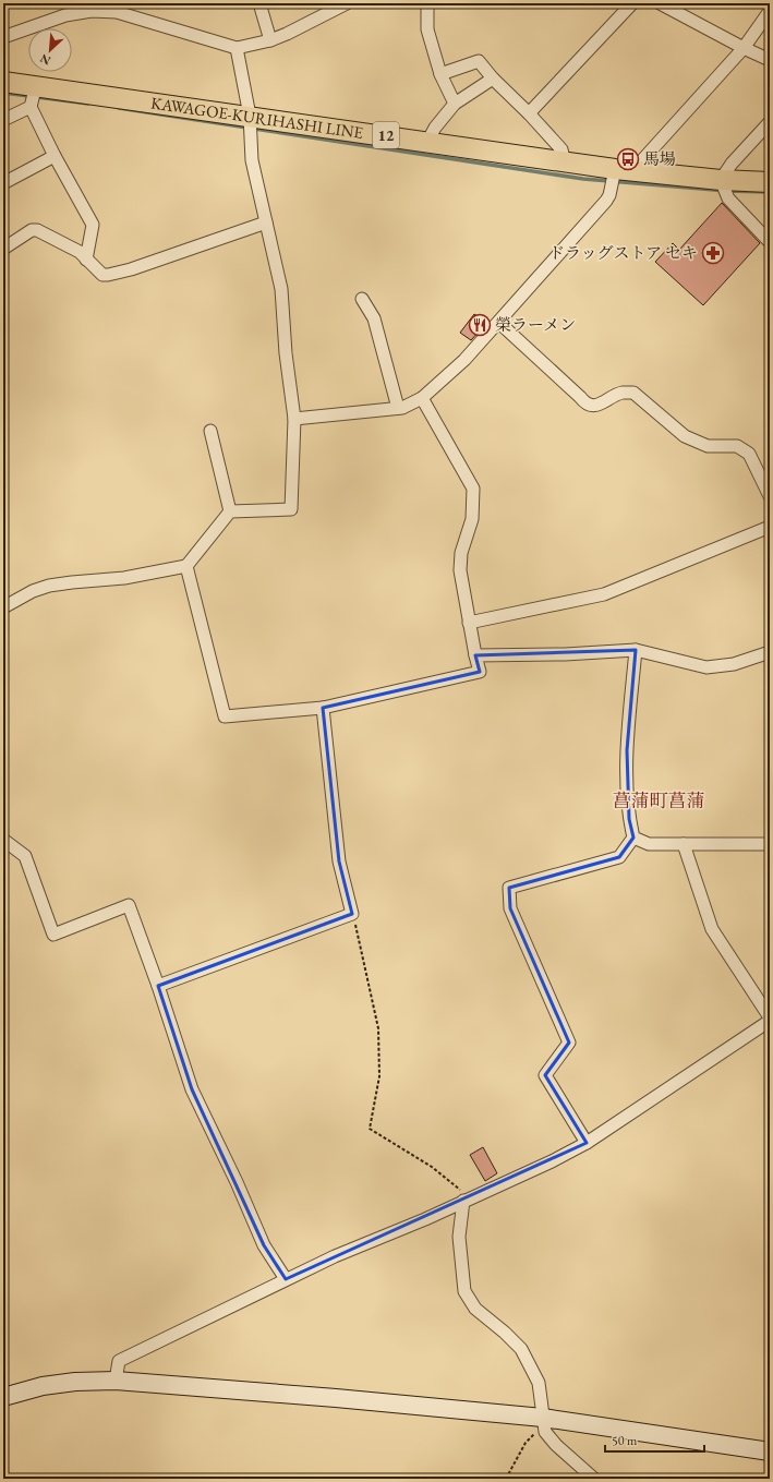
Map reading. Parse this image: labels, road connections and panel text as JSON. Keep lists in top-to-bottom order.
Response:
{
  "streets": {
    "main road": ["KAWAGOE-KURIHASHI LINE", "12"]
  },
  "districts": ["菖蒲町菖蒲"],
  "places": {
    "bus stop": ["馬場"],
    "pharmacy": ["ドラッグストア セキ"],
    "restaurant": ["榮ラーメン"]
  },
  "scale_bar": "50 m",
  "north": "bottom left"
}
